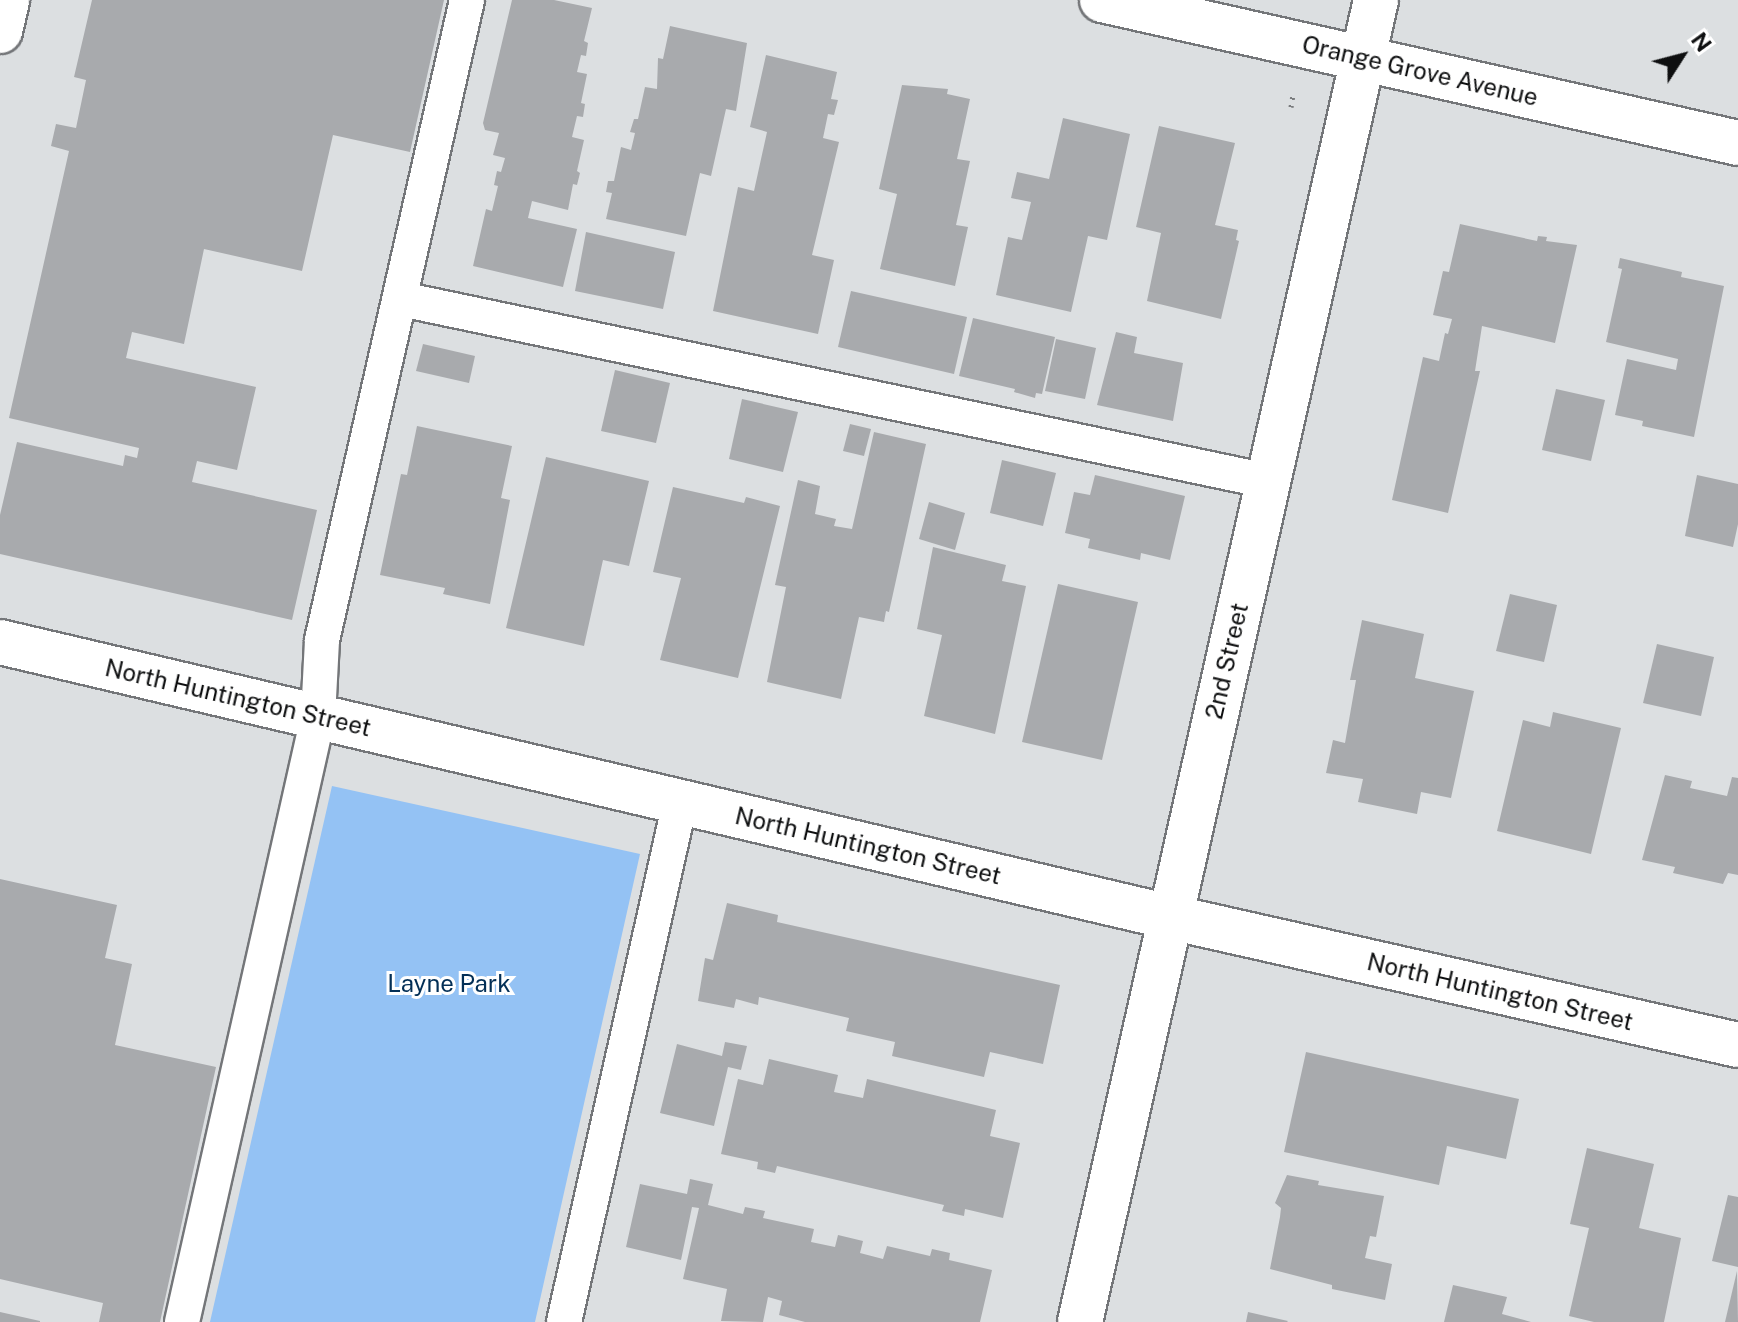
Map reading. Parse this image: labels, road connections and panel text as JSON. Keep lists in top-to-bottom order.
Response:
{
  "streets": {
    "street": ["Orange Grove Avenue", "2nd Street", "North Huntington Street"]
  },
  "crossings": [
    ["Orange Grove Avenue", "2nd Street"],
    ["2nd Street", "North Huntington Street"]
  ],
  "parks": ["Layne Park"],
  "north": "top right"
}
